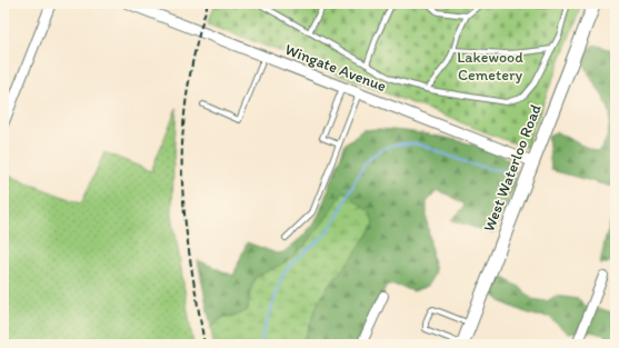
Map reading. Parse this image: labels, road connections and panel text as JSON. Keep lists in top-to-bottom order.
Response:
{
  "streets": {
    "main road": ["West Waterloo Road"],
    "street": ["Wingate Avenue"]
  },
  "crossings": [
    ["Wingate Avenue", "West Waterloo Road"]
  ],
  "parks": ["Lakewood Cemetery"]
}
